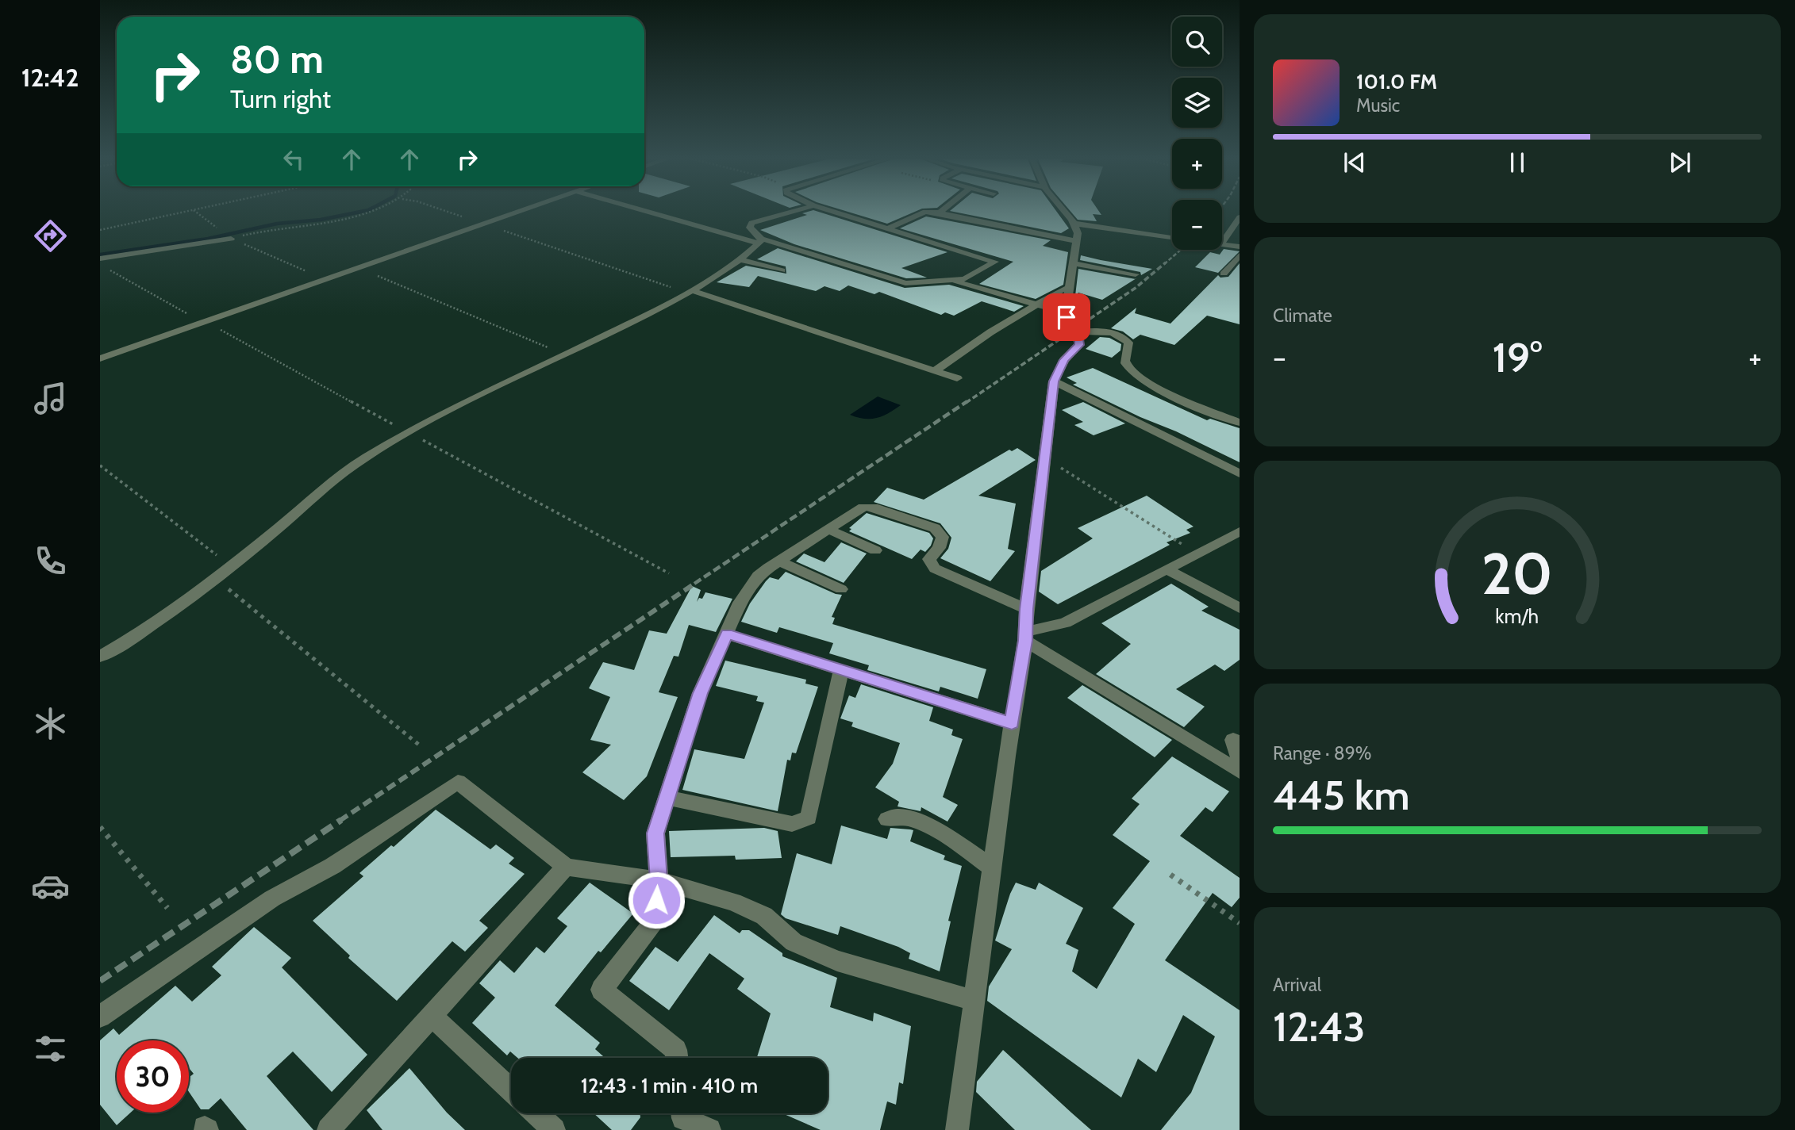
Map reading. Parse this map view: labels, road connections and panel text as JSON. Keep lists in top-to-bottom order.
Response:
{
  "page": {
    "tabs": "12:42",
    "map_buttons": ["+", "−"],
    "turn": ["80 m", "Turn right"],
    "song": ["101.0 FM", "Music"],
    "tile": [
      "Climate",
      ["Range · 89%", "445 km"],
      ["Arrival", "12:43"]
    ],
    "heat": ["−", "19°", "+"],
    "limit": "30",
    "trip": "12:43 · 1 min · 410 m",
    "gauge": ["20", "km/h"]
  }
}
